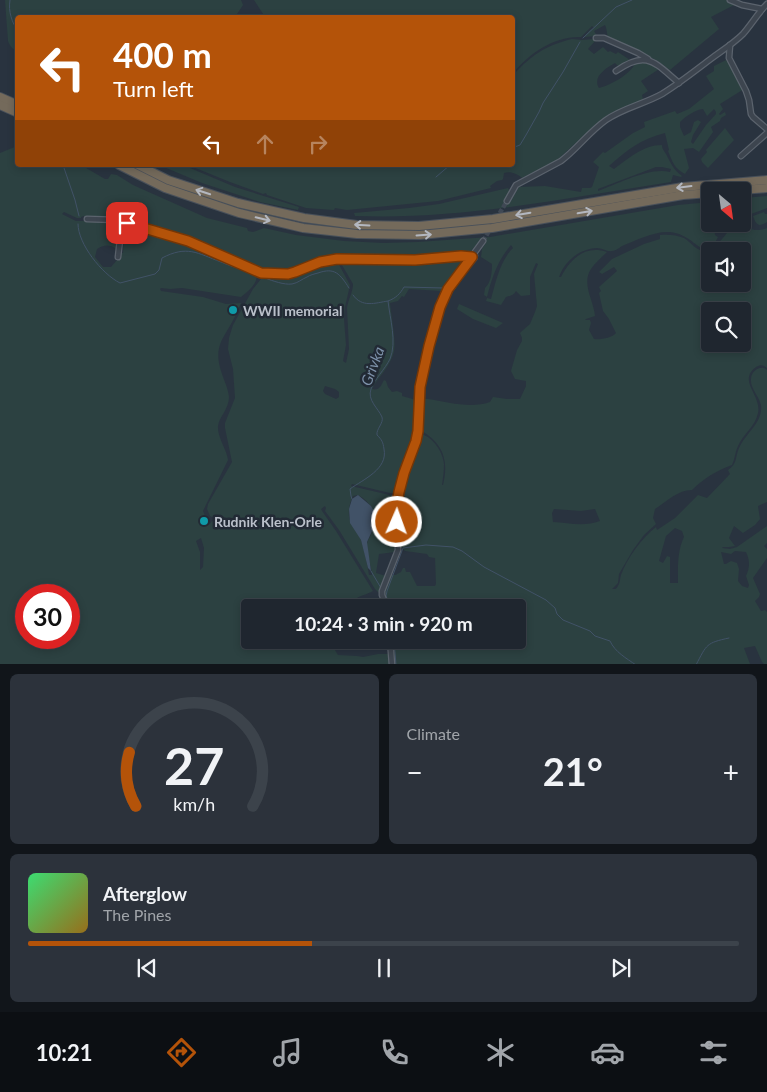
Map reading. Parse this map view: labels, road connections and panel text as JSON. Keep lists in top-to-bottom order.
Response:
{
  "water": ["Grivka"],
  "places": ["WWII memorial", "Rudnik Klen-Orle"],
  "north": "bottom right",
  "page": {
    "turn": ["400 m", "Turn left"],
    "limit": "30",
    "trip": "10:24 · 3 min · 920 m",
    "tile": "Climate",
    "heat": ["−", "21°", "+"],
    "song": ["Afterglow", "The Pines"],
    "tabs": "10:21",
    "gauge": ["27", "km/h"]
  }
}
